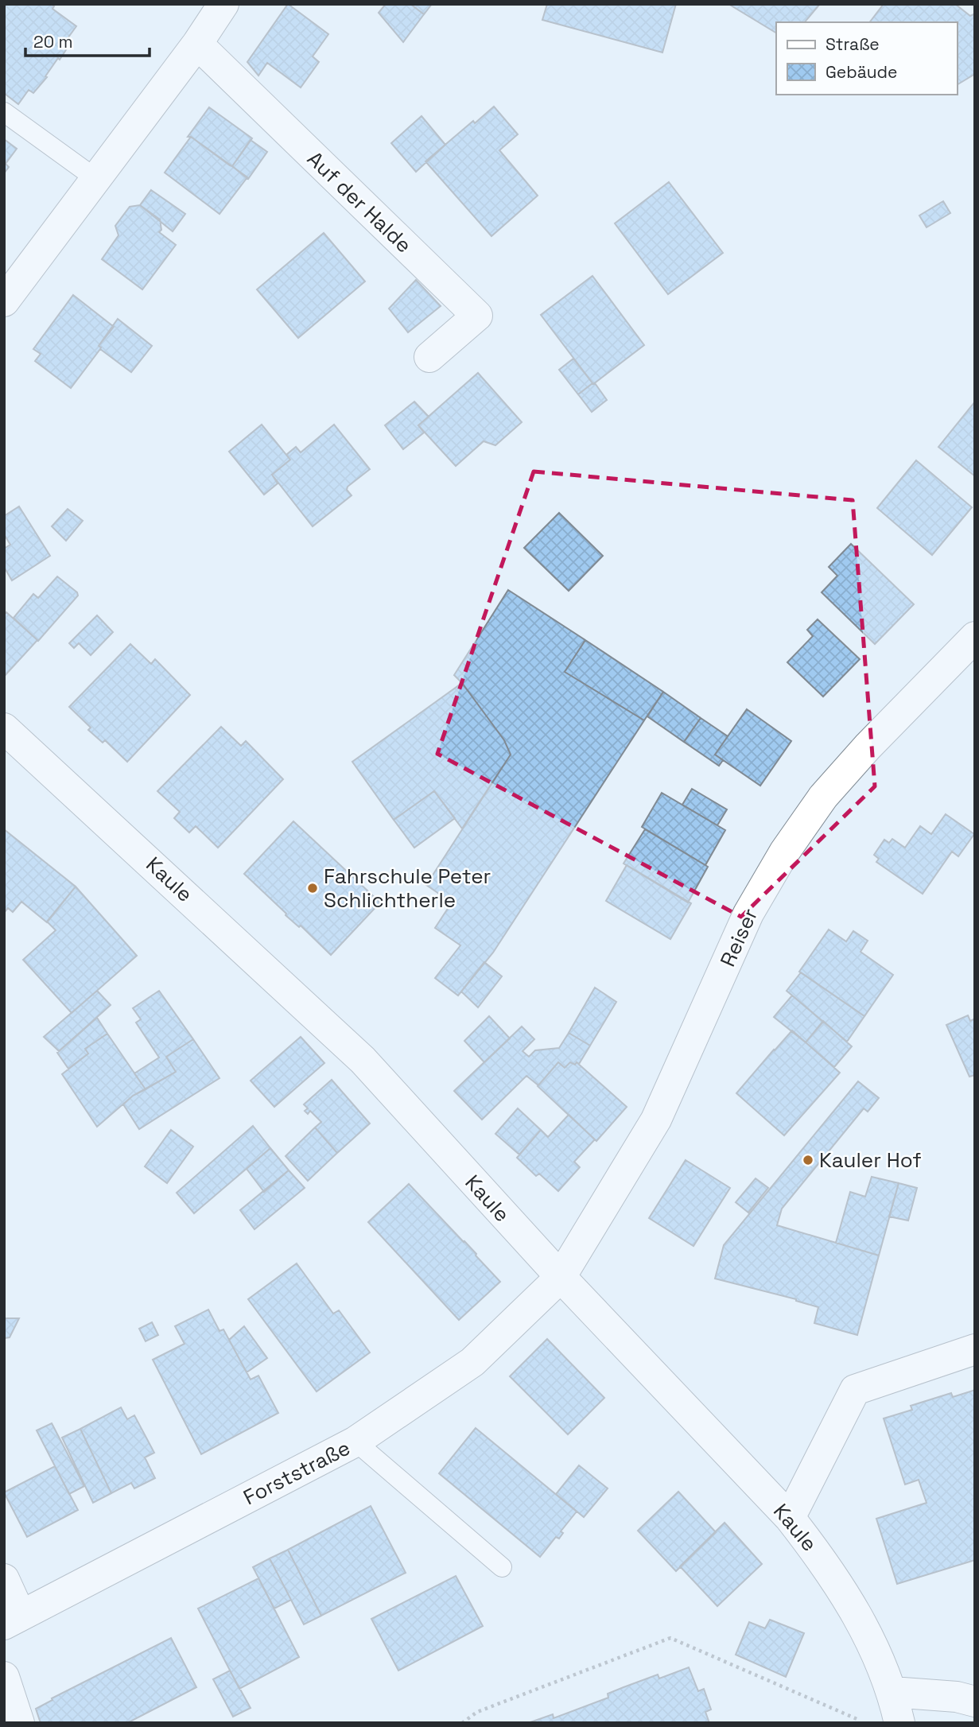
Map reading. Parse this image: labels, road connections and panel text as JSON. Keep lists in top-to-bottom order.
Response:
{
  "streets": {
    "street": [
      "Auf der Halde",
      "Kaule",
      "Reiser",
      "Forststraße"
    ]
  },
  "crossings": [
    ["Kaule", "Reiser"],
    ["Kaule", "Forststraße"],
    ["Reiser", "Forststraße"]
  ],
  "places": ["Fahrschule Peter Schlichtherle", "Kauler Hof"],
  "legend": ["Straße", "Gebäude"],
  "scale_bar": "20 m"
}
